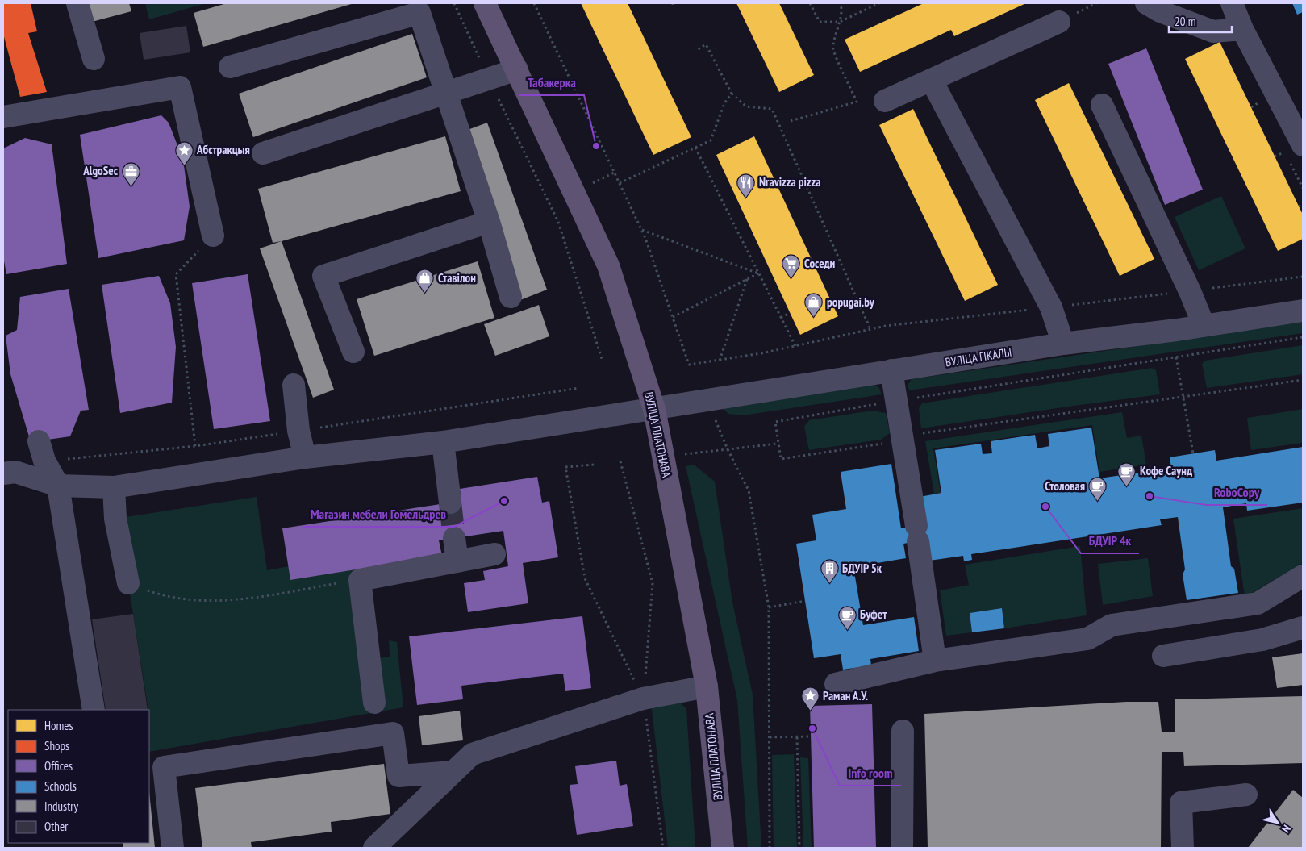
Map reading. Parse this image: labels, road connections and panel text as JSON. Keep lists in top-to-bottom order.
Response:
{
  "streets": {
    "main road": ["ВУЛІЦА ПЛАТОНАВА"],
    "street": ["ВУЛІЦА ГІКАЛЫ"]
  },
  "crossings": [
    ["ВУЛІЦА ГІКАЛЫ", "ВУЛІЦА ПЛАТОНАВА"]
  ],
  "places": {
    "other": [
      "Табакерка",
      "RoboCopy",
      "Магазин мебели Гомельдрев",
      "БДУІР 4к",
      "Info room"
    ],
    "place": ["Абстракцыя", "Раман А.У."],
    "office": ["AlgoSec"],
    "restaurant": ["Nravizza pizza"],
    "supermarket": ["Соседи"],
    "shop": ["Ставілон", "popugai.by"],
    "cafe": ["Кофе Саунд", "Столовая", "Буфет"],
    "building": ["БДУІР 5к"]
  },
  "legend": [
    "Homes",
    "Shops",
    "Offices",
    "Schools",
    "Industry",
    "Other"
  ],
  "scale_bar": "20 m",
  "north": "bottom right"
}
